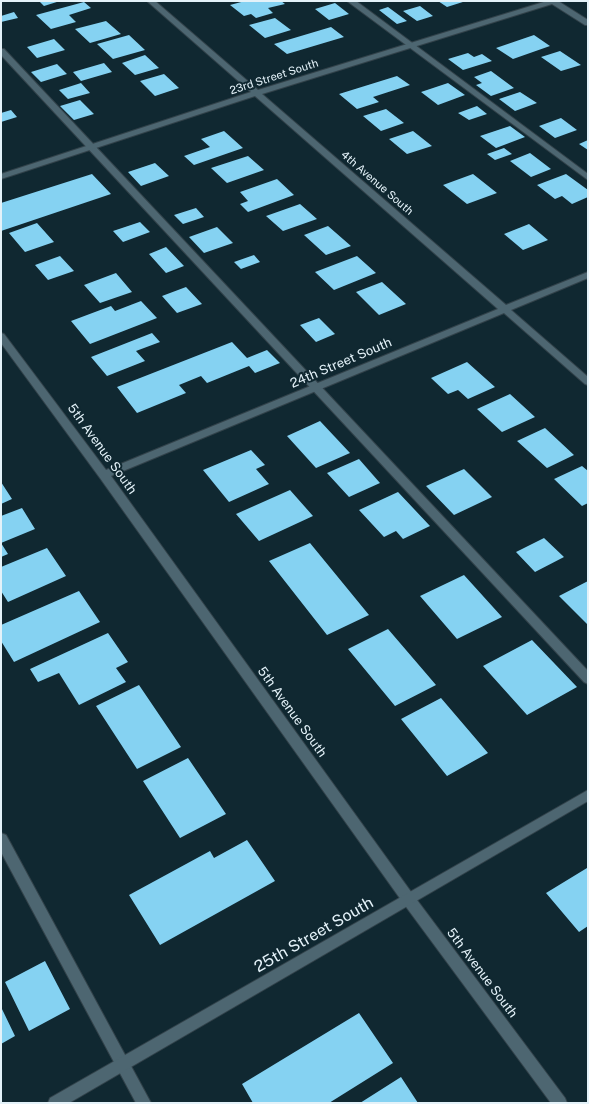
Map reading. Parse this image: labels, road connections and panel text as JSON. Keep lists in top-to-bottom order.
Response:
{
  "streets": {
    "street": [
      "23rd Street South",
      "4th Avenue South",
      "24th Street South",
      "5th Avenue South",
      "25th Street South"
    ]
  },
  "crossings": [
    ["23rd Street South", "4th Avenue South"],
    ["4th Avenue South", "24th Street South"],
    ["24th Street South", "5th Avenue South"],
    ["5th Avenue South", "25th Street South"]
  ]
}
